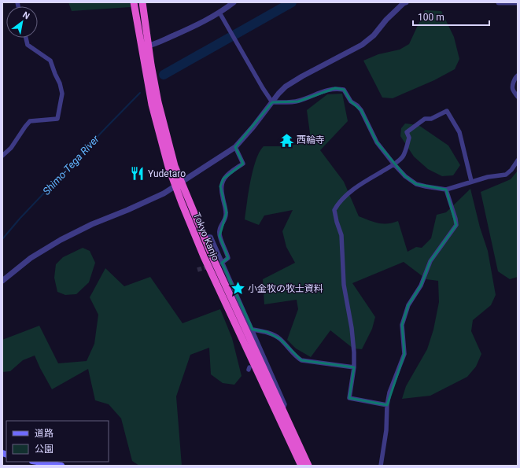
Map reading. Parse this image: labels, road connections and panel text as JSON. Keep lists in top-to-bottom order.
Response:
{
  "streets": {
    "highway": ["Tokyo Kanjo"]
  },
  "water": ["Shimo-Tega River"],
  "places": {
    "temple": ["西輪寺"],
    "restaurant": ["Yudetaro"],
    "place": ["小金牧の牧士資料"]
  },
  "legend": ["道路", "公園"],
  "scale_bar": "100 m",
  "north": "top right"
}
